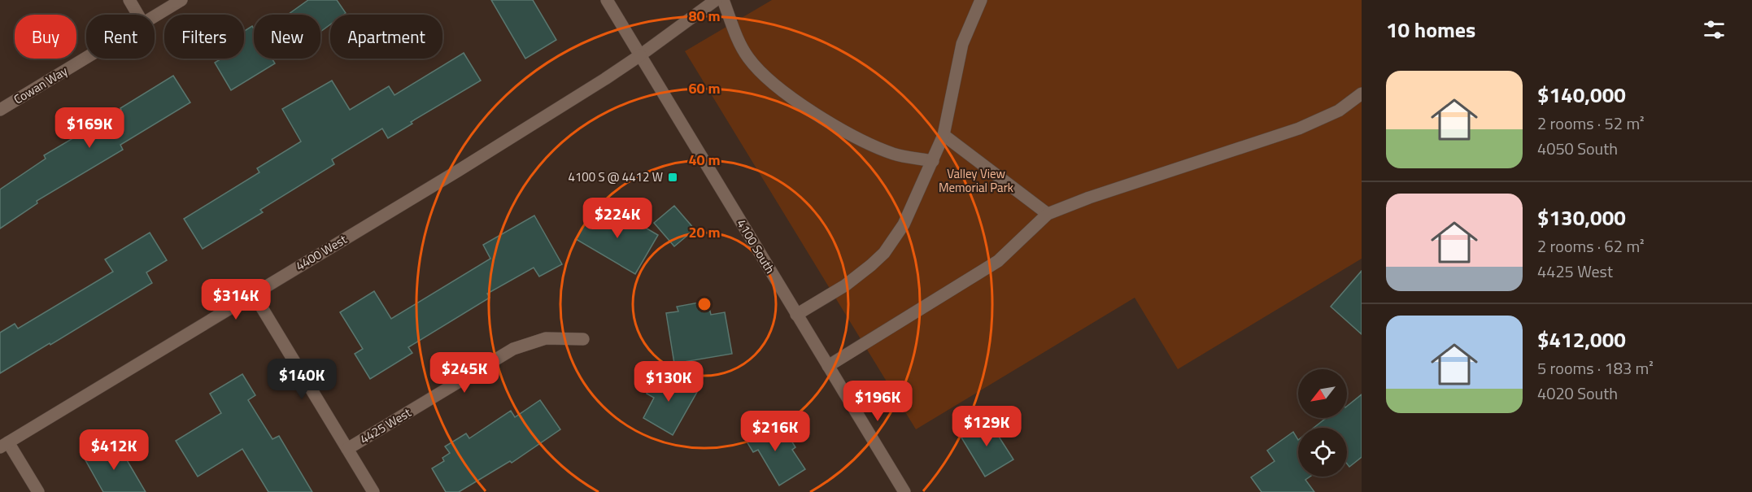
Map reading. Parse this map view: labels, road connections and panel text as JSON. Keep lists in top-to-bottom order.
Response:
{
  "streets": {
    "street": [
      "Cowan Way",
      "4100 South",
      "4400 West",
      "4425 West"
    ]
  },
  "crossings": [
    ["4100 South", "4400 West"]
  ],
  "parks": ["Valley View Memorial Park"],
  "places": {
    "transit": ["4100 S @ 4412 W"]
  },
  "north": "bottom left",
  "page": {
    "heading": "10 homes",
    "chip": [
      "Buy",
      "Rent",
      "Filters",
      "New",
      "Apartment"
    ],
    "list": [
      {
        "name": "$140,000",
        "note": "2 rooms · 52 m² · 4050 South"
      },
      {
        "name": "$130,000",
        "note": "2 rooms · 62 m² · 4425 West"
      },
      {
        "name": "$412,000",
        "note": "5 rooms · 183 m² · 4020 South"
      }
    ],
    "price": [
      "$169K",
      "$224K",
      "$314K",
      "$245K",
      "$140K",
      "$130K",
      "$196K",
      "$129K",
      "$216K",
      "$412K"
    ]
  },
  "rings": [
    "80 m",
    "60 m",
    "40 m",
    "20 m"
  ]
}
